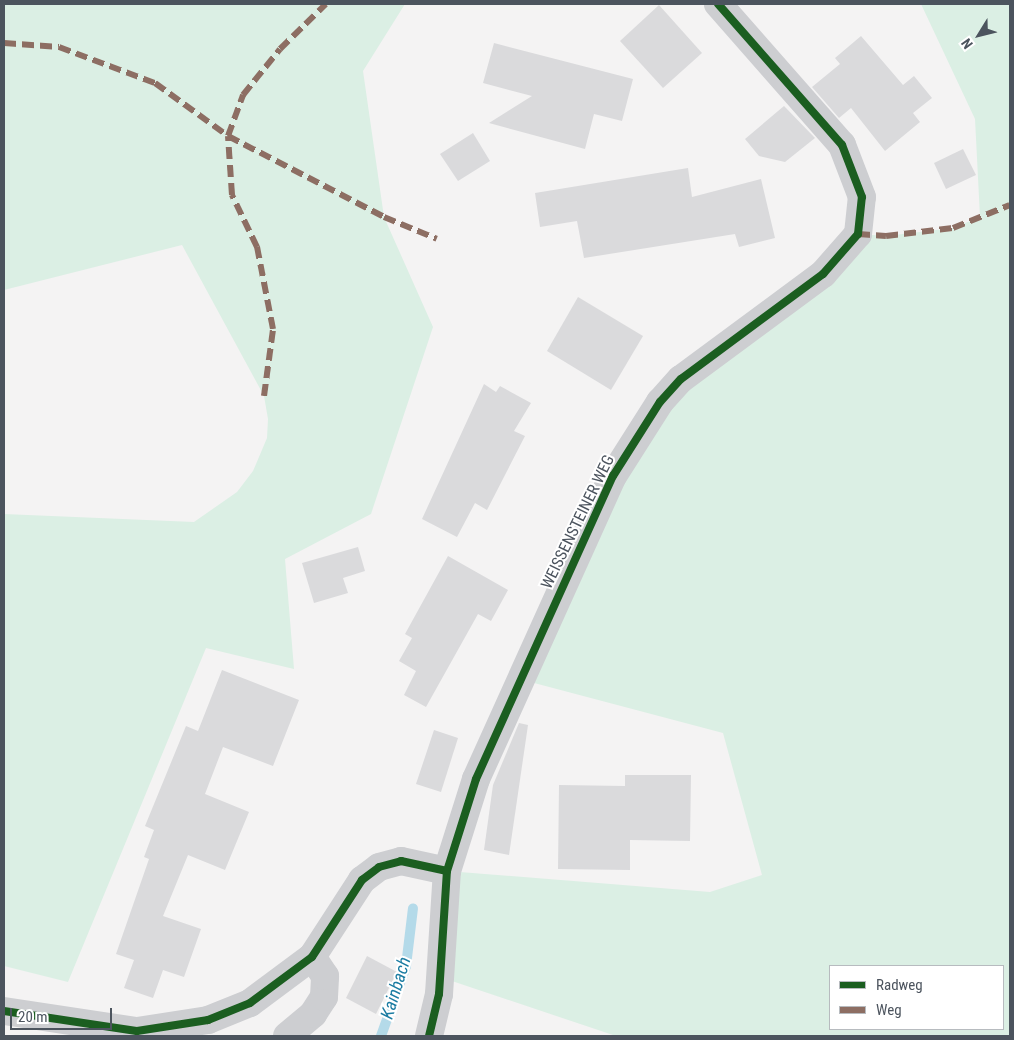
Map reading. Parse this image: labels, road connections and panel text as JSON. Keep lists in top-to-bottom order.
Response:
{
  "streets": {
    "street": ["WEISSENSTEINER WEG"]
  },
  "water": ["Kainbach"],
  "legend": ["Radweg", "Weg"],
  "scale_bar": "20 m",
  "north": "bottom left"
}
